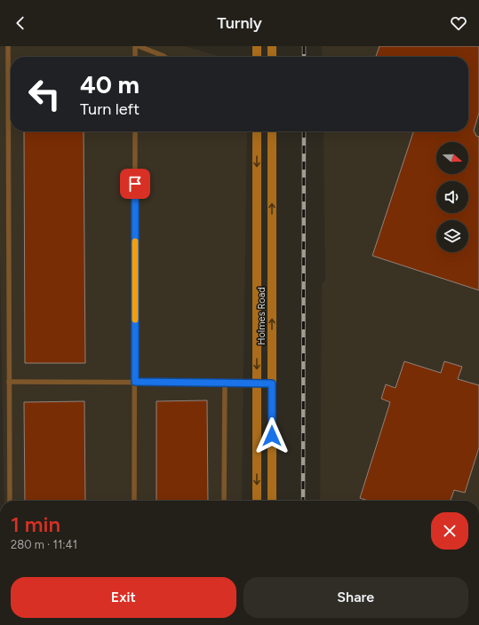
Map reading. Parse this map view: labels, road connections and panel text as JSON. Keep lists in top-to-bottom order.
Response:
{
  "streets": {
    "main road": ["Holmes Road"]
  },
  "north": "right",
  "page": {
    "header": "Turnly",
    "turn": ["40 m", "Turn left"],
    "heading": ["1 min", "280 m · 11:41"],
    "buttons": ["Exit", "Share"]
  }
}
